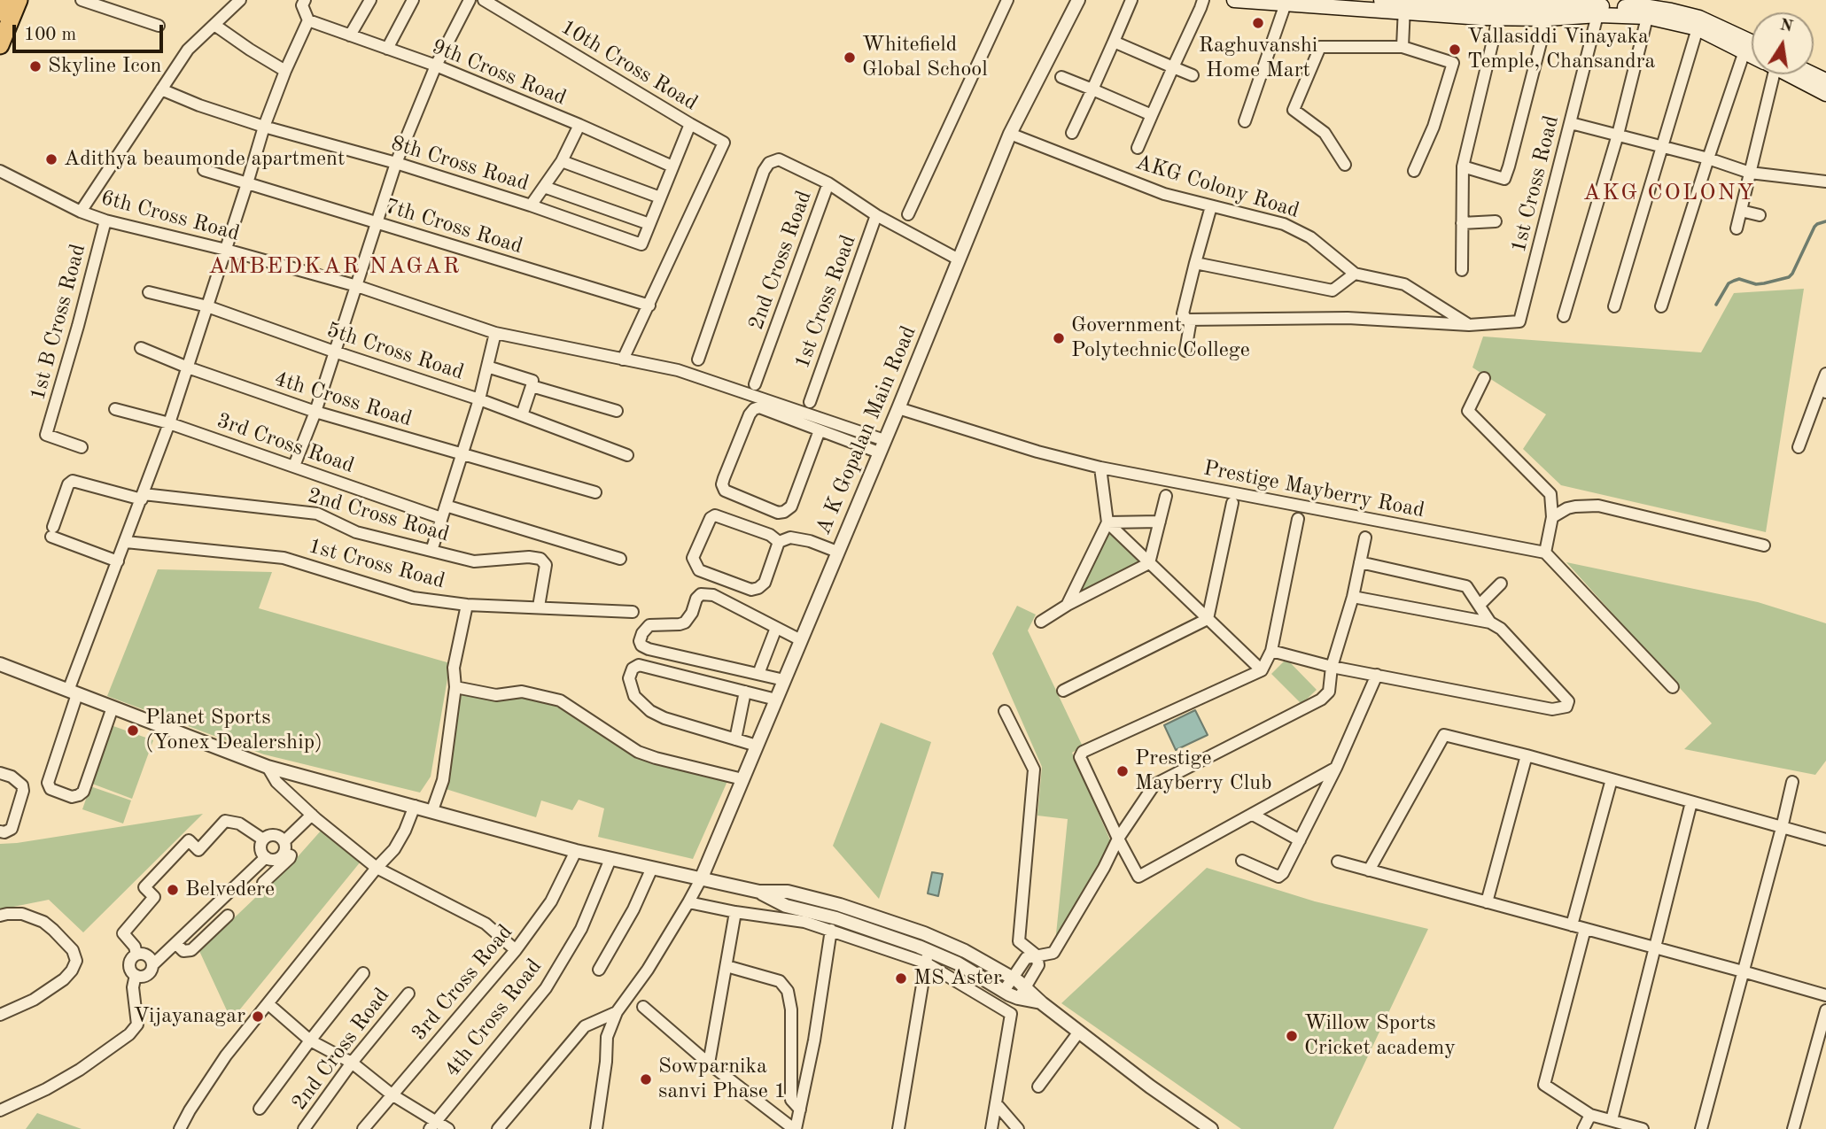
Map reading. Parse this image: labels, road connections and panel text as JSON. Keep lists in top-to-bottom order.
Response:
{
  "streets": {
    "street": [
      "10th Cross Road",
      "9th Cross Road",
      "8th Cross Road",
      "1st Cross Road",
      "AKG Colony Road",
      "6th Cross Road",
      "7th Cross Road",
      "2nd Cross Road",
      "1st B Cross Road",
      "5th Cross Road",
      "4th Cross Road",
      "A K Gopalan Main Road",
      "3rd Cross Road",
      "Prestige Mayberry Road"
    ]
  },
  "crossings": [
    ["10th Cross Road", "7th Cross Road"],
    ["1st Cross Road", "AKG Colony Road"],
    ["1st Cross Road", "2nd Cross Road"],
    ["AKG Colony Road", "A K Gopalan Main Road"],
    ["6th Cross Road", "1st B Cross Road"],
    ["6th Cross Road", "A K Gopalan Main Road"],
    ["A K Gopalan Main Road", "Prestige Mayberry Road"]
  ],
  "districts": ["AKG COLONY", "AMBEDKAR NAGAR"],
  "places": [
    "Raghuvanshi Home Mart",
    "Vallasiddi Vinayaka Temple, Chansandra",
    "Whitefield Global School",
    "Skyline Icon",
    "Adithya beaumonde apartment",
    "Government Polytechnic College",
    "Planet Sports (Yonex Dealership)",
    "Prestige Mayberry Club",
    "Belvedere",
    "MS Aster",
    "Vijayanagar",
    "Willow Sports Cricket academy",
    "Sowparnika sanvi Phase 1"
  ],
  "scale_bar": "100 m",
  "north": "top"
}
